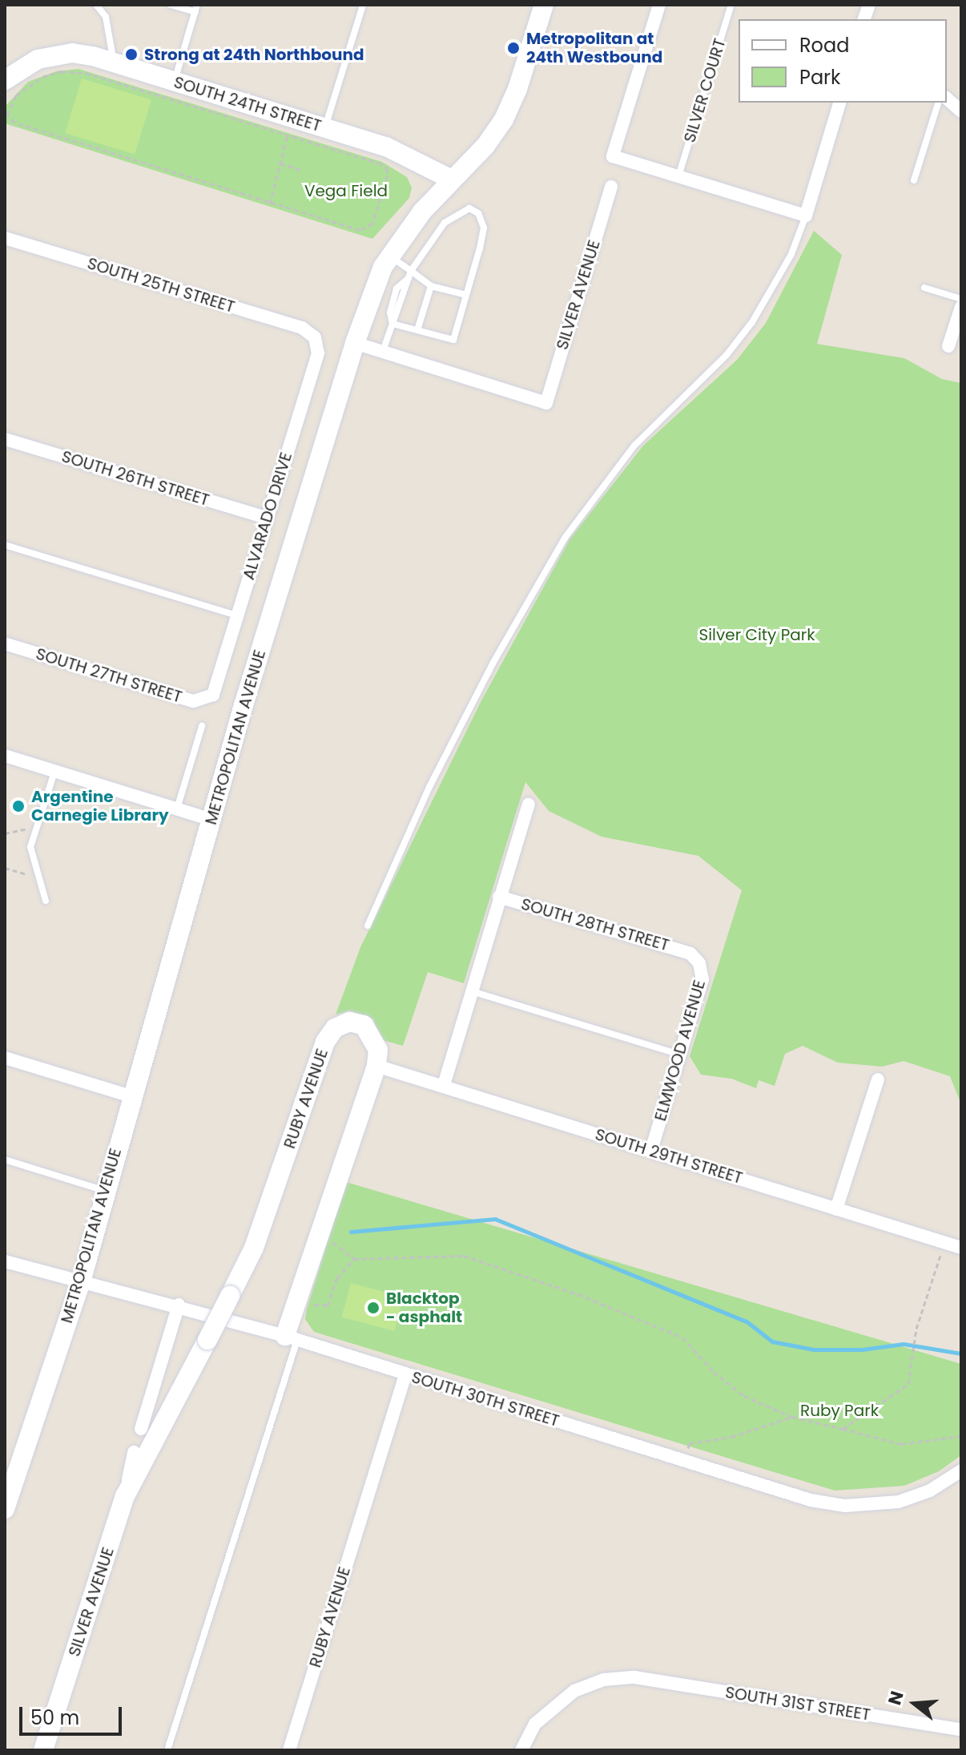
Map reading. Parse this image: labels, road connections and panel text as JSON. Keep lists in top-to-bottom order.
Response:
{
  "streets": {
    "street": [
      "SOUTH 24TH STREET",
      "SOUTH 25TH STREET",
      "SILVER AVENUE",
      "SOUTH 26TH STREET",
      "ALVARADO DRIVE",
      "SOUTH 27TH STREET",
      "METROPOLITAN AVENUE",
      "SOUTH 28TH STREET",
      "ELMWOOD AVENUE",
      "RUBY AVENUE",
      "SOUTH 29TH STREET",
      "SOUTH 30TH STREET",
      "SOUTH 31ST STREET"
    ],
    "lane": ["SILVER COURT"]
  },
  "crossings": [
    ["SOUTH 24TH STREET", "METROPOLITAN AVENUE"],
    ["SOUTH 25TH STREET", "ALVARADO DRIVE"],
    ["SILVER AVENUE", "RUBY AVENUE"],
    ["SOUTH 26TH STREET", "ALVARADO DRIVE"],
    ["ALVARADO DRIVE", "SOUTH 27TH STREET"],
    ["METROPOLITAN AVENUE", "SOUTH 30TH STREET"],
    ["SOUTH 28TH STREET", "ELMWOOD AVENUE"],
    ["ELMWOOD AVENUE", "SOUTH 29TH STREET"],
    ["RUBY AVENUE", "SOUTH 29TH STREET"],
    ["RUBY AVENUE", "SOUTH 30TH STREET"]
  ],
  "parks": ["Vega Field", "Silver City Park", "Ruby Park"],
  "places": [
    "Metropolitan at 24th Westbound",
    "Strong at 24th Northbound",
    "Argentine Carnegie Library",
    "Blacktop - asphalt"
  ],
  "legend": ["Road", "Park"],
  "scale_bar": "50 m",
  "north": "left"
}
